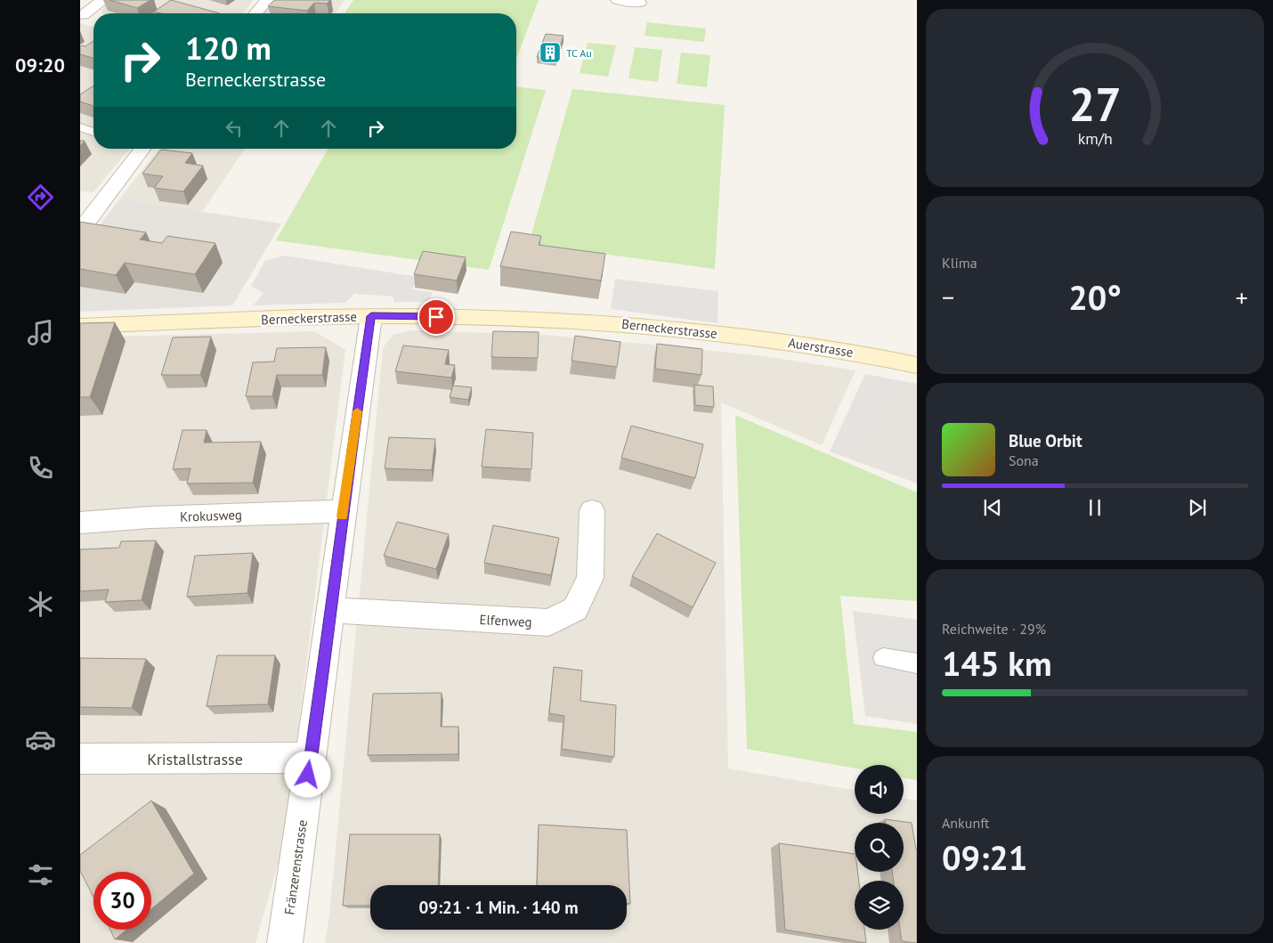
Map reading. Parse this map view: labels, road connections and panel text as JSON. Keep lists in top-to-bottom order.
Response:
{
  "streets": {
    "main road": ["Berneckerstrasse", "Auerstrasse"],
    "street": [
      "Krokusweg",
      "Elfenweg",
      "Kristallstrasse",
      "Fränzerenstrasse"
    ]
  },
  "crossings": [
    ["Berneckerstrasse", "Auerstrasse"],
    ["Berneckerstrasse", "Fränzerenstrasse"],
    ["Krokusweg", "Fränzerenstrasse"],
    ["Elfenweg", "Fränzerenstrasse"],
    ["Kristallstrasse", "Fränzerenstrasse"]
  ],
  "places": {
    "building": ["TC Au"]
  },
  "page": {
    "tabs": "09:20",
    "turn": ["120 m", "Berneckerstrasse"],
    "tile": [
      "Klima",
      ["Reichweite · 29%", "145 km"],
      ["Ankunft", "09:21"]
    ],
    "heat": ["−", "20°", "+"],
    "song": ["Blue Orbit", "Sona"],
    "limit": "30",
    "trip": "09:21 · 1 Min. · 140 m",
    "gauge": ["27", "km/h"]
  }
}
